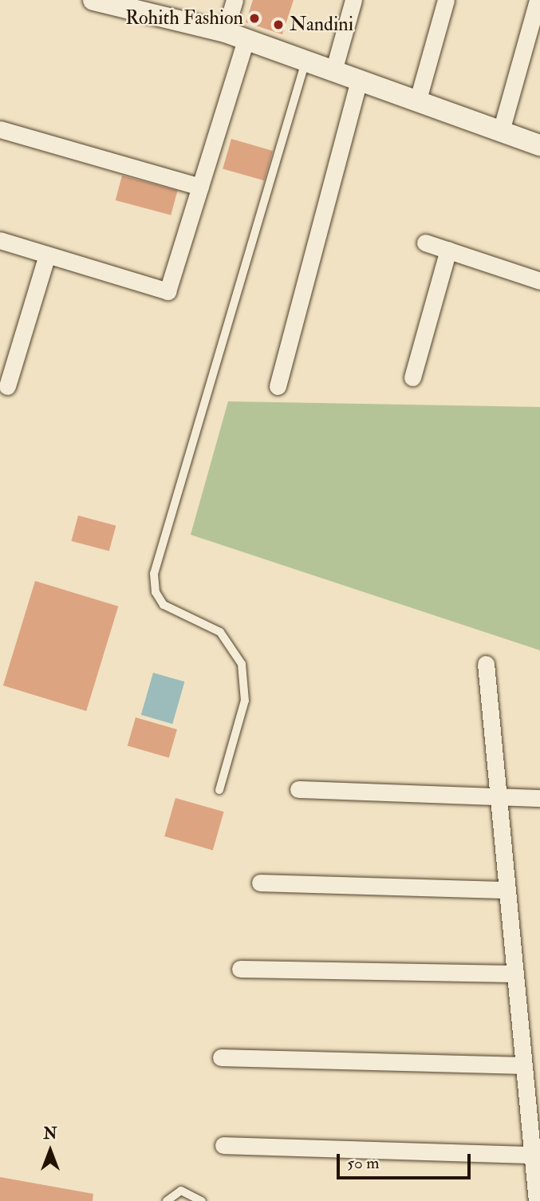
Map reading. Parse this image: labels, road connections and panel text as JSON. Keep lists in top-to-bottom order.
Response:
{
  "places": ["Rohith Fashion", "Nandini"],
  "scale_bar": "50 m",
  "north": "top"
}
